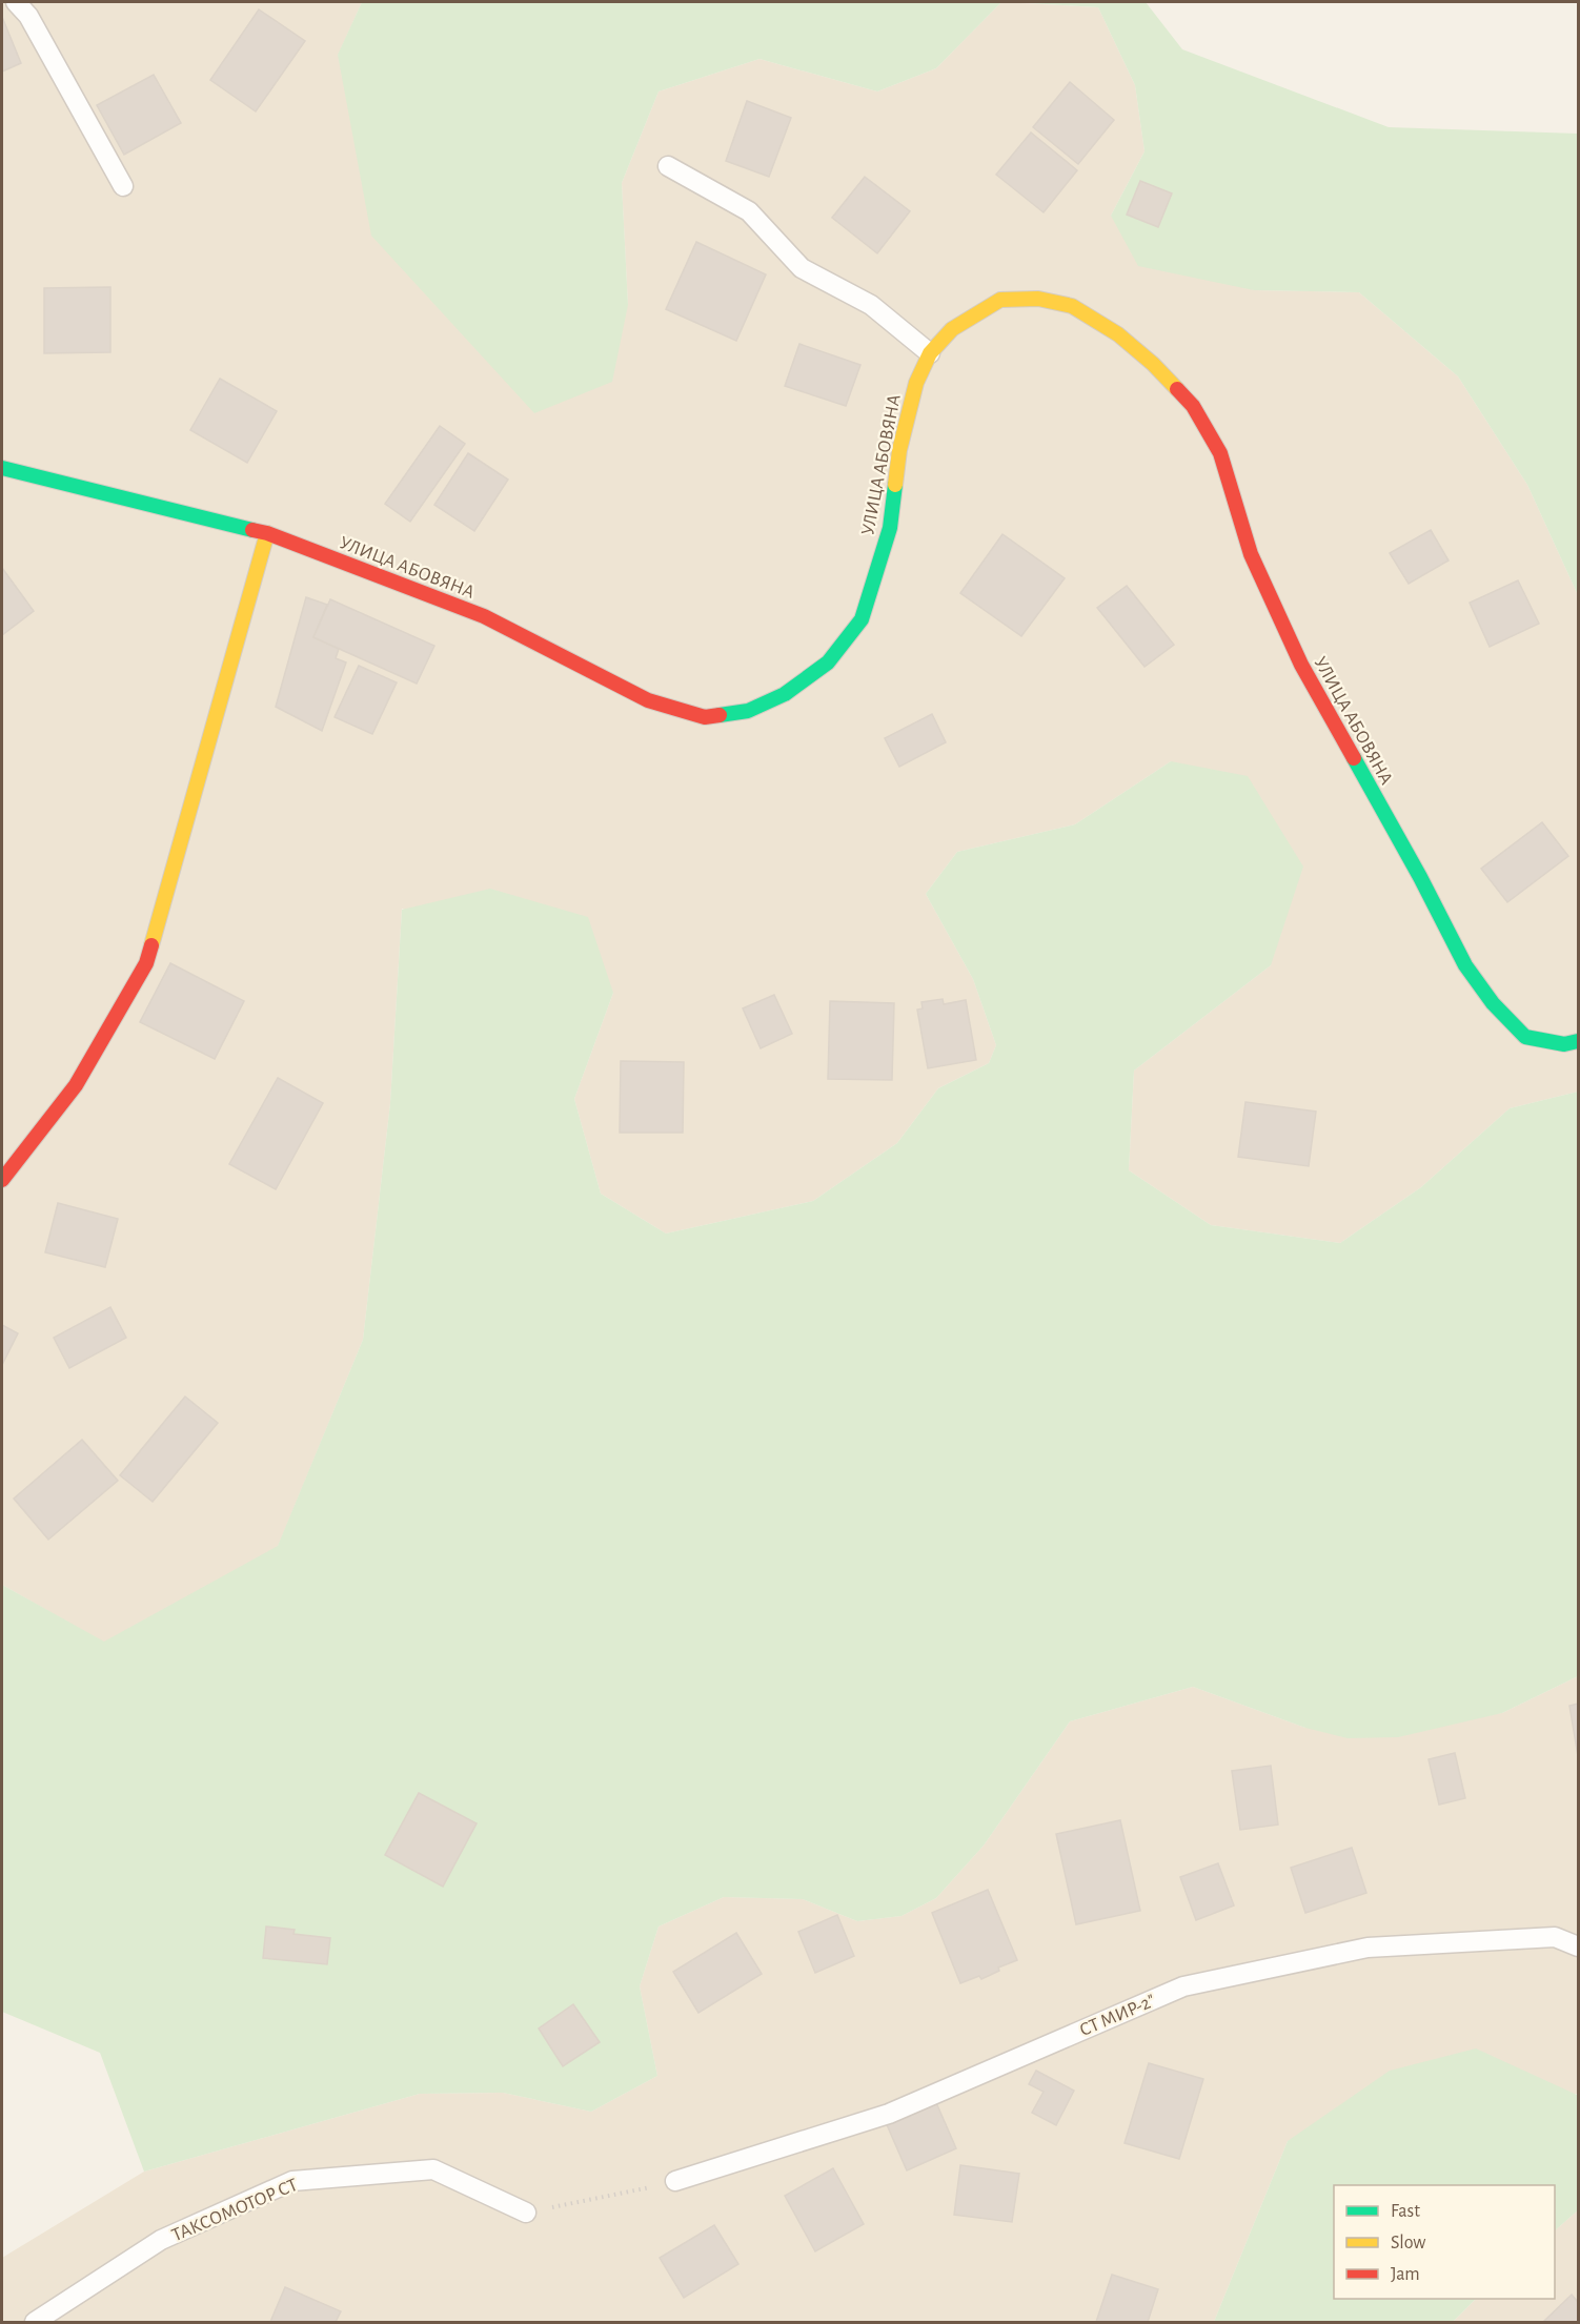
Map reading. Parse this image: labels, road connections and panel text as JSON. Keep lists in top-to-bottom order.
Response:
{
  "streets": {
    "street": ["УЛИЦА АБОВЯНА"],
    "lane": ["СТ МИР-2\"", "ТАКСОМОТОР СТ"]
  },
  "legend": ["Fast", "Slow", "Jam"]
}
